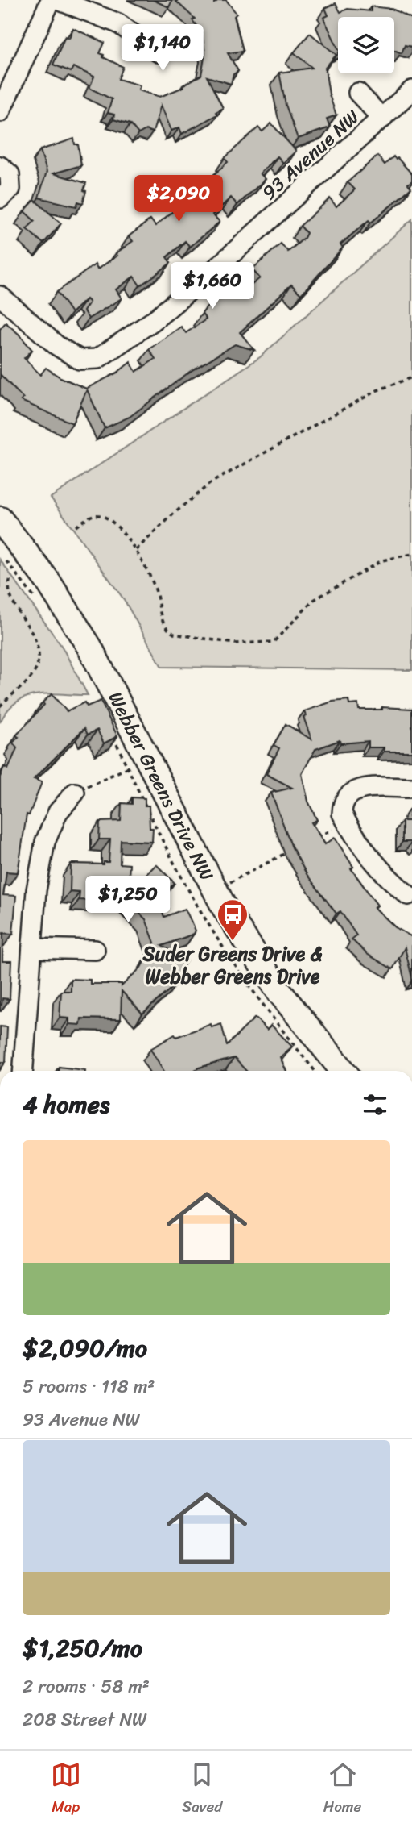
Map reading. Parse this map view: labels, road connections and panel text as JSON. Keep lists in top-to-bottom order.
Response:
{
  "streets": {
    "main road": ["Webber Greens Drive NW"],
    "street": ["93 Avenue NW"]
  },
  "places": {
    "bus stop": ["Suder Greens Drive & Webber Greens Drive"]
  },
  "page": {
    "price": [
      "$1,140",
      "$2,090",
      "$1,660",
      "$1,250"
    ],
    "heading": "4 homes",
    "list": [
      {
        "name": "$2,090/mo",
        "note": "5 rooms · 118 m² · 93 Avenue NW"
      },
      {
        "name": "$1,250/mo",
        "note": "2 rooms · 58 m² · 208 Street NW"
      }
    ],
    "tabs": ["Map", "Saved", "Home"]
  }
}
